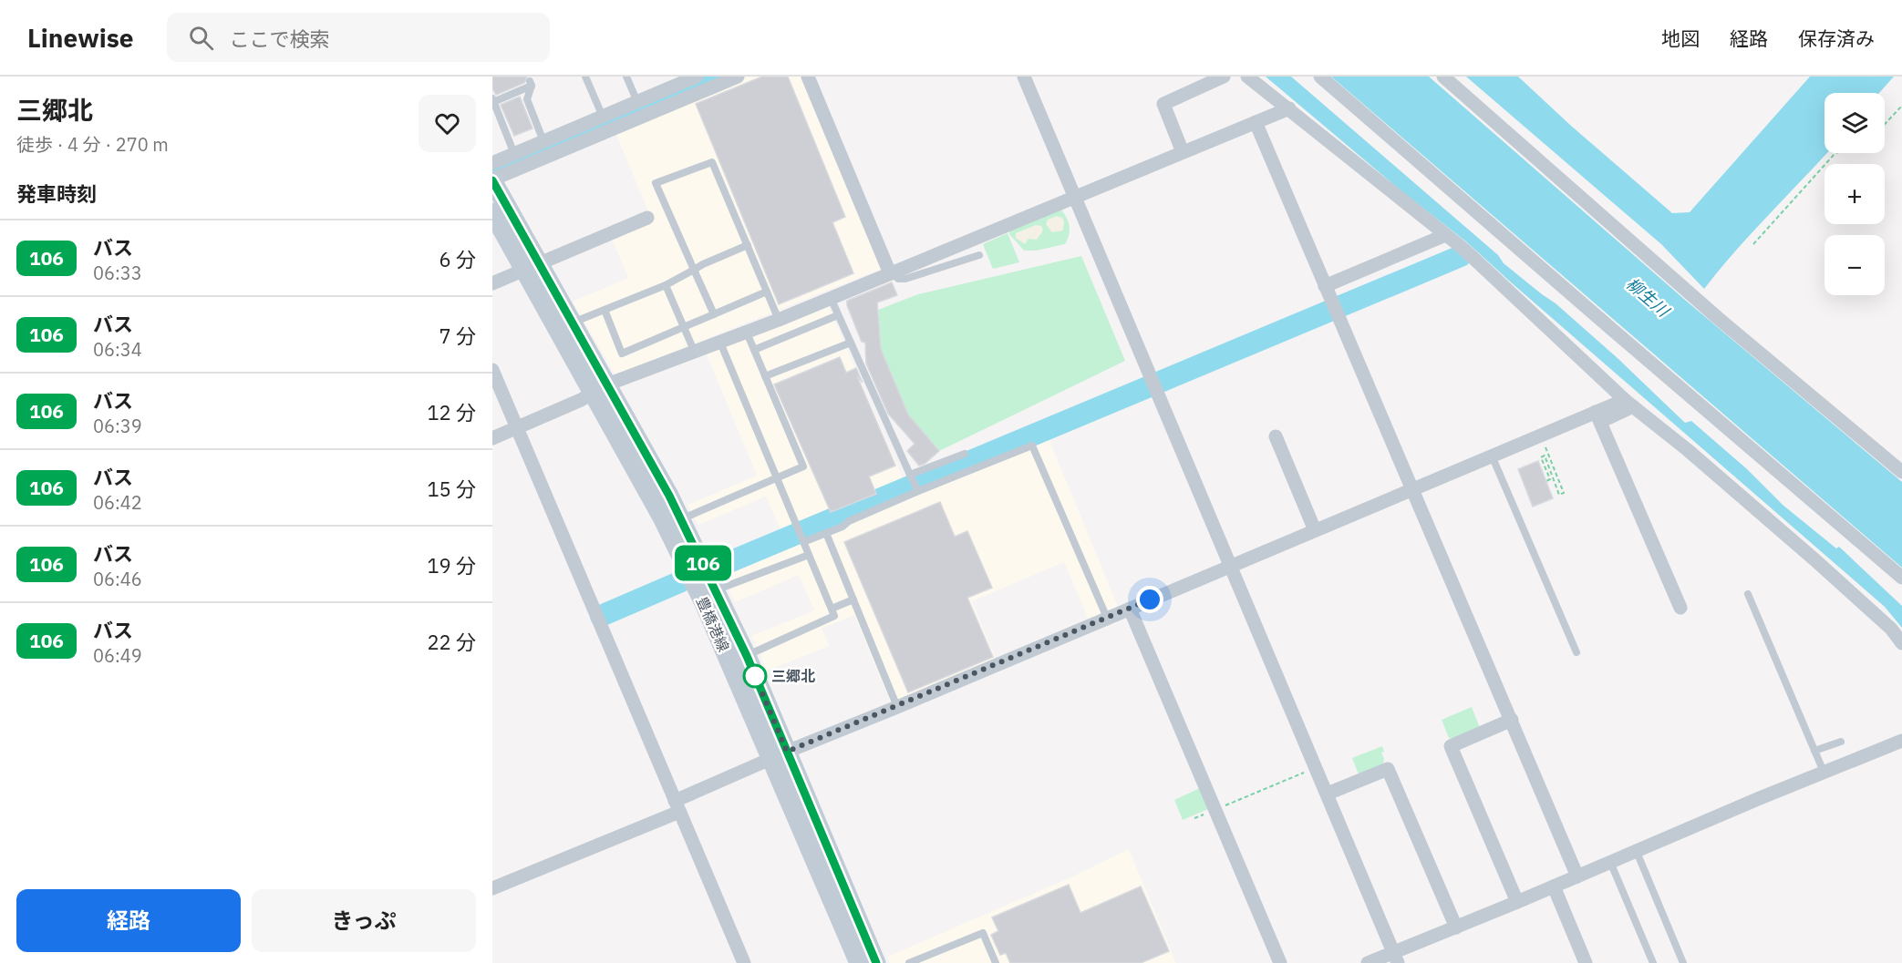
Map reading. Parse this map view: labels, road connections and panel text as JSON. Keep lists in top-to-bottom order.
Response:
{
  "streets": {
    "main road": ["豊橋港線"]
  },
  "water": ["柳生川"],
  "places": ["三郷北"],
  "lines": ["bus line 106"],
  "page": {
    "header": "Linewise",
    "search": "ここで検索",
    "nav": ["地図", "経路", "保存済み"],
    "heading": [
      ["三郷北", "徒歩 · 4 分 · 270 m"],
      "発車時刻"
    ],
    "on_map": "106",
    "map_buttons": ["+", "−"],
    "list": [
      {
        "mark": "106",
        "name": "バス",
        "note": "06:33",
        "value": "6 分"
      },
      {
        "mark": "106",
        "name": "バス",
        "note": "06:34",
        "value": "7 分"
      },
      {
        "mark": "106",
        "name": "バス",
        "note": "06:39",
        "value": "12 分"
      },
      {
        "mark": "106",
        "name": "バス",
        "note": "06:42",
        "value": "15 分"
      },
      {
        "mark": "106",
        "name": "バス",
        "note": "06:46",
        "value": "19 分"
      },
      {
        "mark": "106",
        "name": "バス",
        "note": "06:49",
        "value": "22 分"
      }
    ],
    "buttons": ["経路", "きっぷ"]
  }
}
